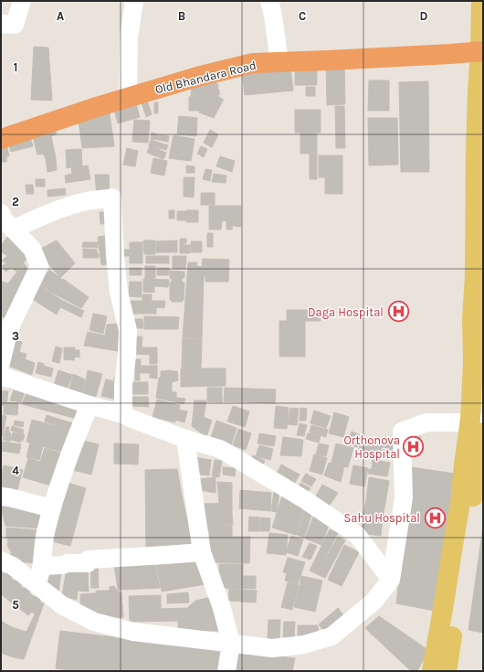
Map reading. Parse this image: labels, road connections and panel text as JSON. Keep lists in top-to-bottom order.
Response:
{
  "streets": {
    "highway": ["Old Bhandara Road"]
  },
  "places": {
    "hospital": ["Daga Hospital", "Orthonova Hospital", "Sahu Hospital"]
  },
  "grid": {
    "columns": [
      "A",
      "B",
      "C",
      "D"
    ],
    "rows": [
      "1",
      "2",
      "3",
      "4",
      "5"
    ]
  }
}
